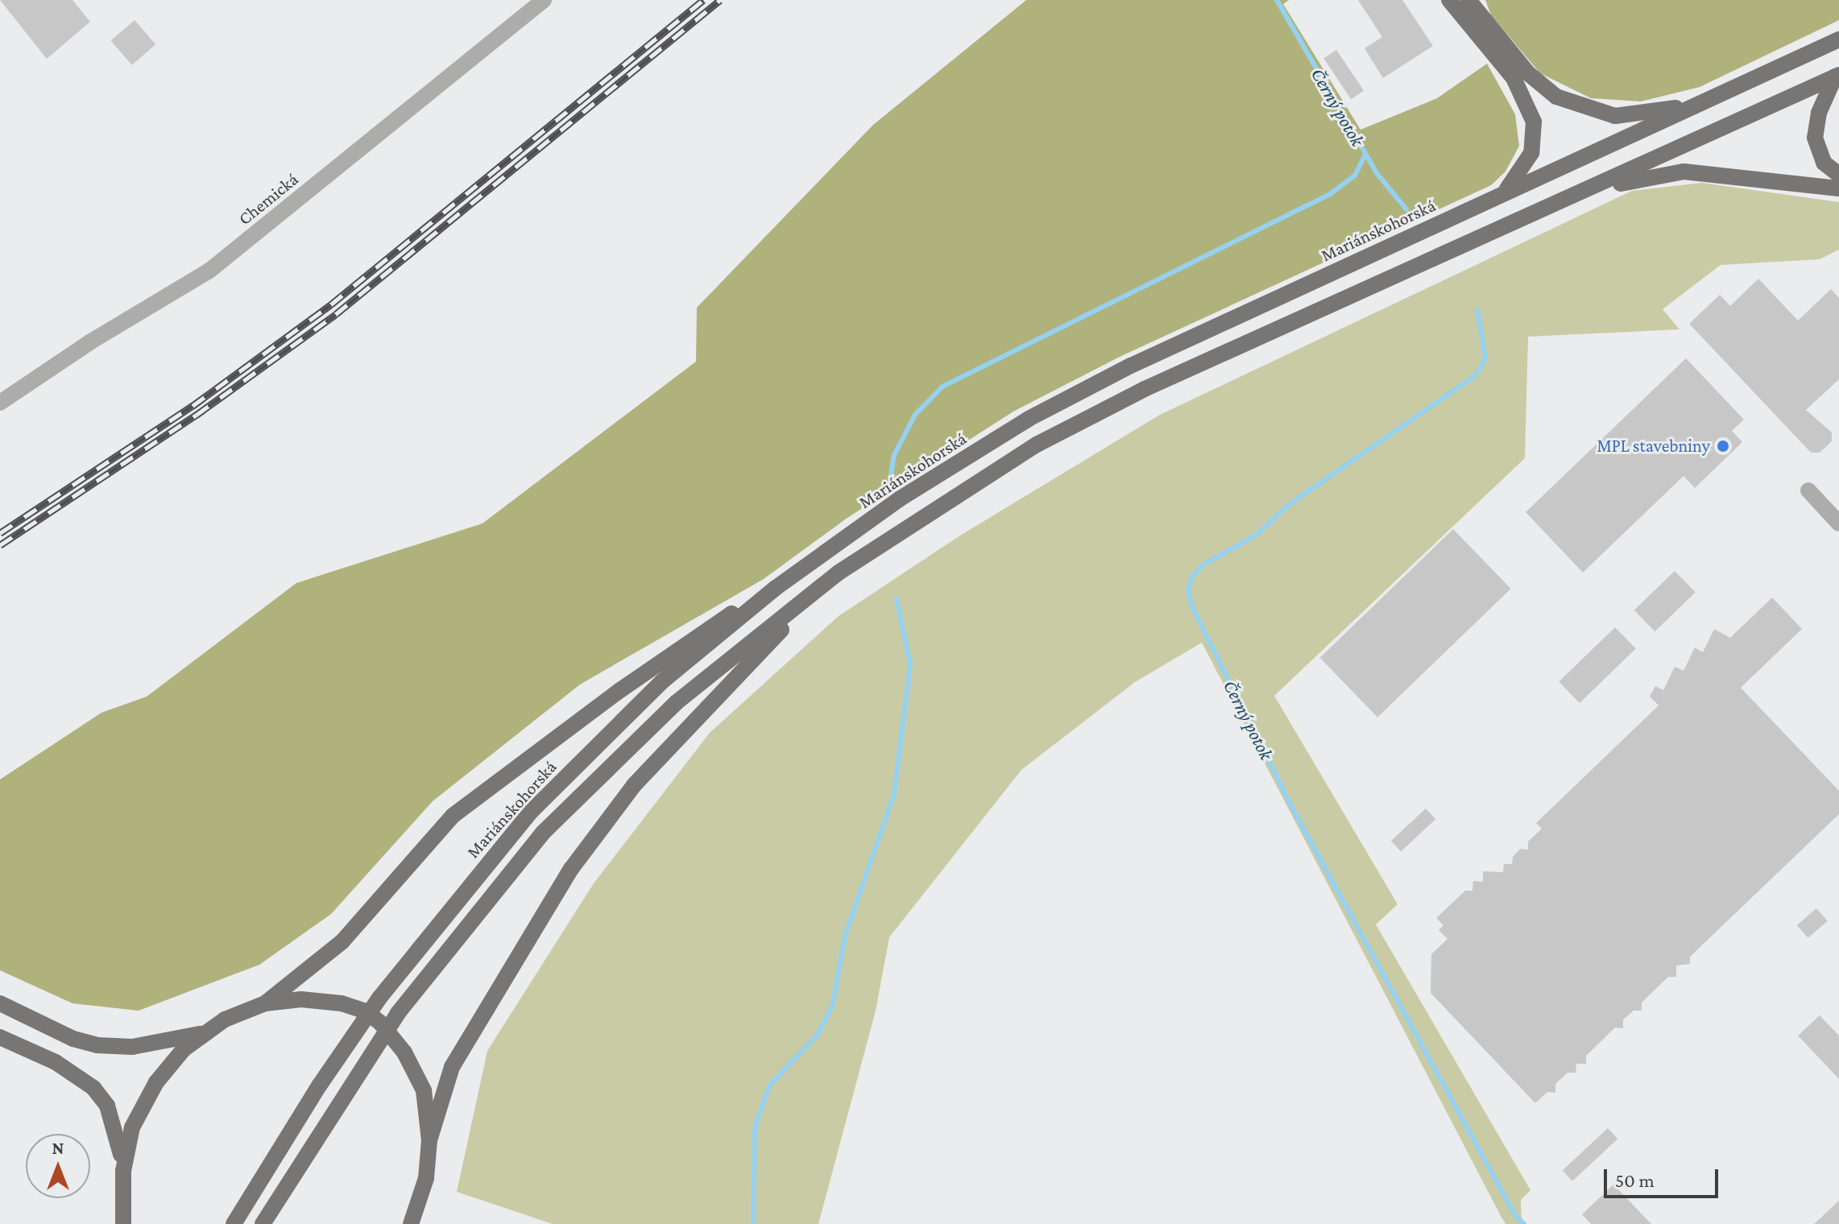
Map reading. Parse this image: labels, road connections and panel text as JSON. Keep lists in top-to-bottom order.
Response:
{
  "streets": {
    "main road": ["Mariánskohorská"],
    "street": ["Chemická"]
  },
  "water": ["Černý potok"],
  "places": ["MPL stavebniny"],
  "scale_bar": "50 m",
  "north": "top"
}
